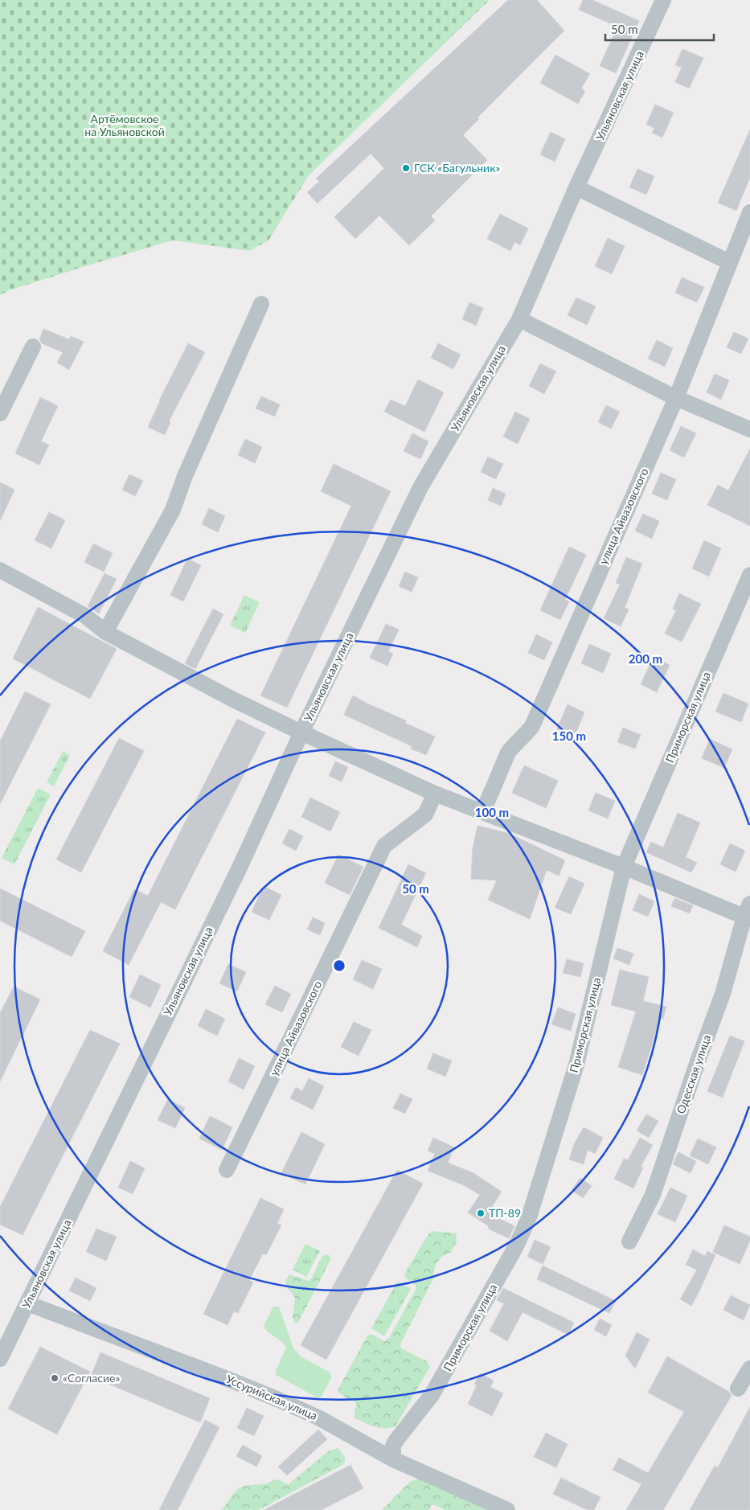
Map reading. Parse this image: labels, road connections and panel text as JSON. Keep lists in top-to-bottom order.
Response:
{
  "streets": {
    "street": [
      "Ульяновская улица",
      "улица Айвазовского",
      "Приморская улица",
      "Одесская улица",
      "Уссурийская улица"
    ]
  },
  "crossings": [
    ["Ульяновская улица", "Уссурийская улица"],
    ["Приморская улица", "Уссурийская улица"]
  ],
  "parks": ["Артёмовское на Ульяновской"],
  "places": ["ГСК «Багульник»", "ТП-89", "«Согласие»"],
  "scale_bar": "50 m",
  "rings": [
    "200 m",
    "150 m",
    "100 m",
    "50 m"
  ]
}
